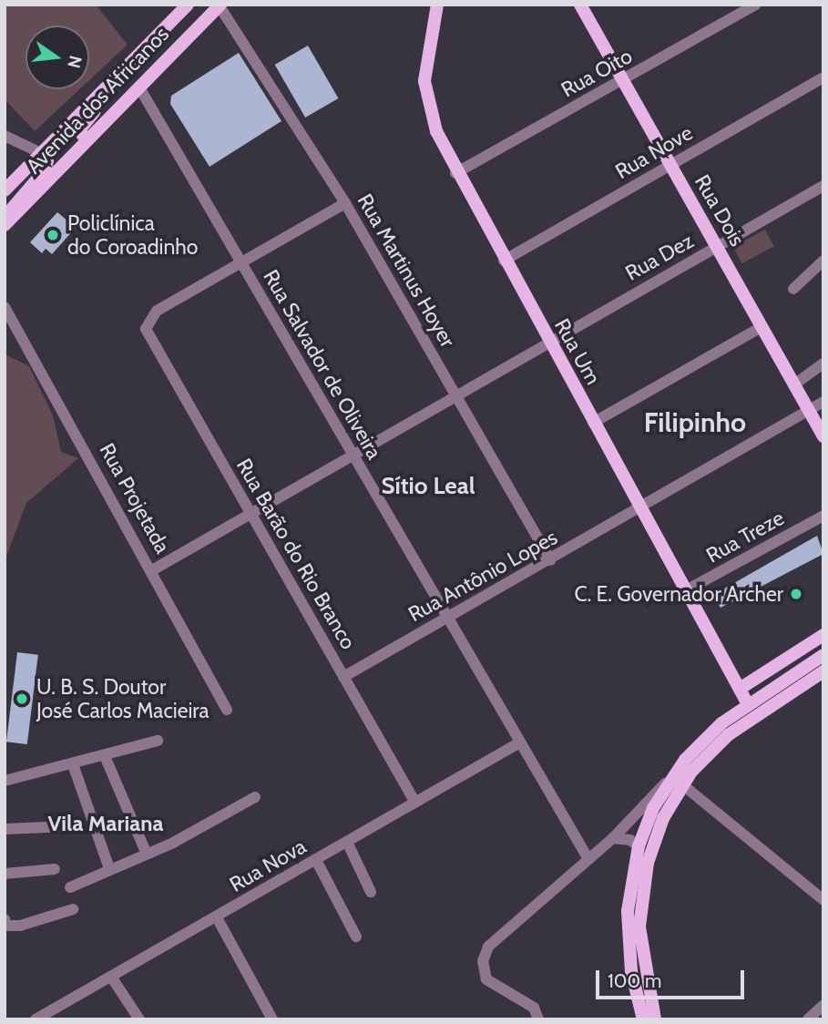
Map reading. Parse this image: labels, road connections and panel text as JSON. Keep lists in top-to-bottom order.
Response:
{
  "streets": {
    "main road": ["Avenida dos Africanos", "Rua Dois", "Rua Um"],
    "street": [
      "Rua Oito",
      "Rua Nove",
      "Rua Dez",
      "Rua Martinus Hoyer",
      "Rua Salvador de Oliveira",
      "Rua Projetada",
      "Rua Treze",
      "Rua Barão do Rio Branco",
      "Rua Antônio Lopes",
      "Rua Nova"
    ]
  },
  "crossings": [
    ["Rua Oito", "Rua Dois"],
    ["Rua Oito", "Rua Um"],
    ["Avenida dos Africanos", "Rua Martinus Hoyer"],
    ["Avenida dos Africanos", "Rua Salvador de Oliveira"],
    ["Rua Nove", "Rua Dois"],
    ["Rua Nove", "Rua Um"],
    ["Rua Dois", "Rua Dez"],
    ["Rua Dois", "Rua Antônio Lopes"],
    ["Rua Dez", "Rua Martinus Hoyer"],
    ["Rua Dez", "Rua Um"],
    ["Rua Dez", "Rua Salvador de Oliveira"],
    ["Rua Dez", "Rua Projetada"],
    ["Rua Dez", "Rua Barão do Rio Branco"],
    ["Rua Martinus Hoyer", "Rua Antônio Lopes"],
    ["Rua Um", "Rua Treze"],
    ["Rua Um", "Rua Antônio Lopes"],
    ["Rua Salvador de Oliveira", "Rua Barão do Rio Branco"],
    ["Rua Salvador de Oliveira", "Rua Antônio Lopes"],
    ["Rua Salvador de Oliveira", "Rua Nova"],
    ["Rua Barão do Rio Branco", "Rua Antônio Lopes"],
    ["Rua Barão do Rio Branco", "Rua Nova"]
  ],
  "districts": ["Filipinho", "Sítio Leal", "Vila Mariana"],
  "places": ["Policlínica do Coroadinho", "C. E. Governador Archer", "U. B. S. Doutor José Carlos Macieira"],
  "scale_bar": "100 m",
  "north": "right"
}
